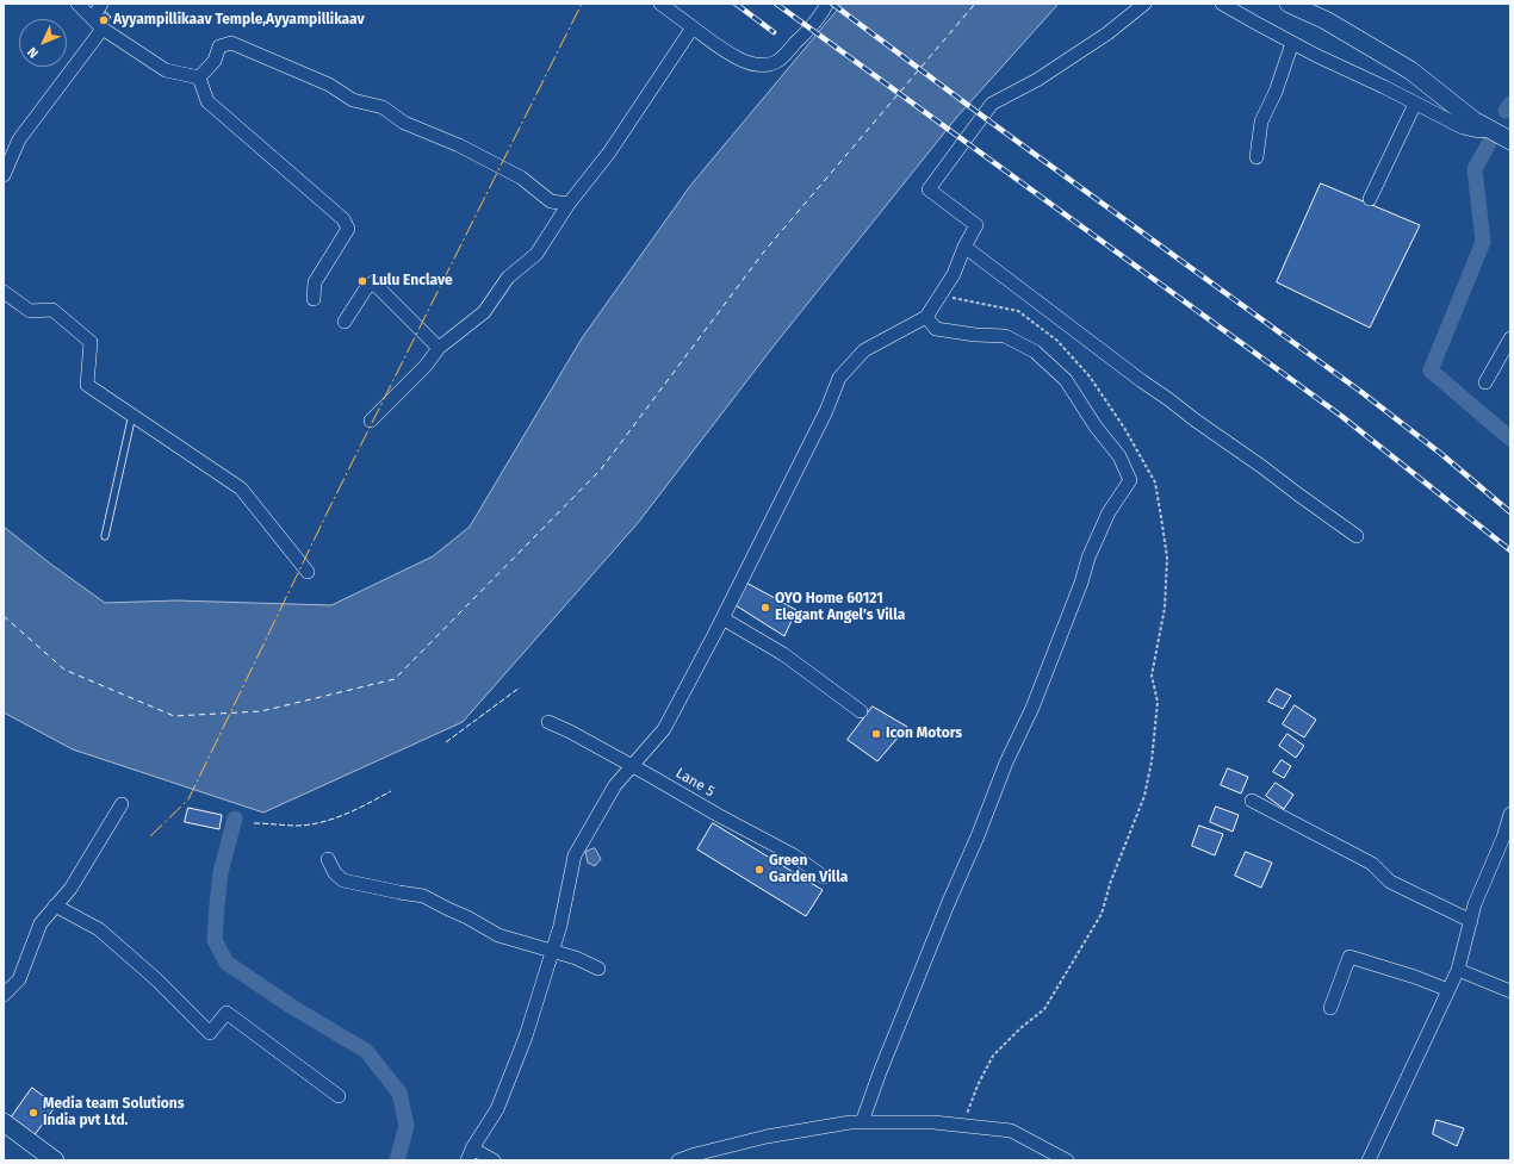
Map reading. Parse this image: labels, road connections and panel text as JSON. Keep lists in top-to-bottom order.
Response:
{
  "streets": {
    "street": ["Lane 5"]
  },
  "places": [
    "Ayyampillikaav Temple,Ayyampillikaav",
    "Lulu Enclave",
    "OYO Home 60121 Elegant Angel's Villa",
    "Icon Motors",
    "Green Garden Villa",
    "Media team Solutions India pvt Ltd."
  ],
  "north": "bottom left"
}
